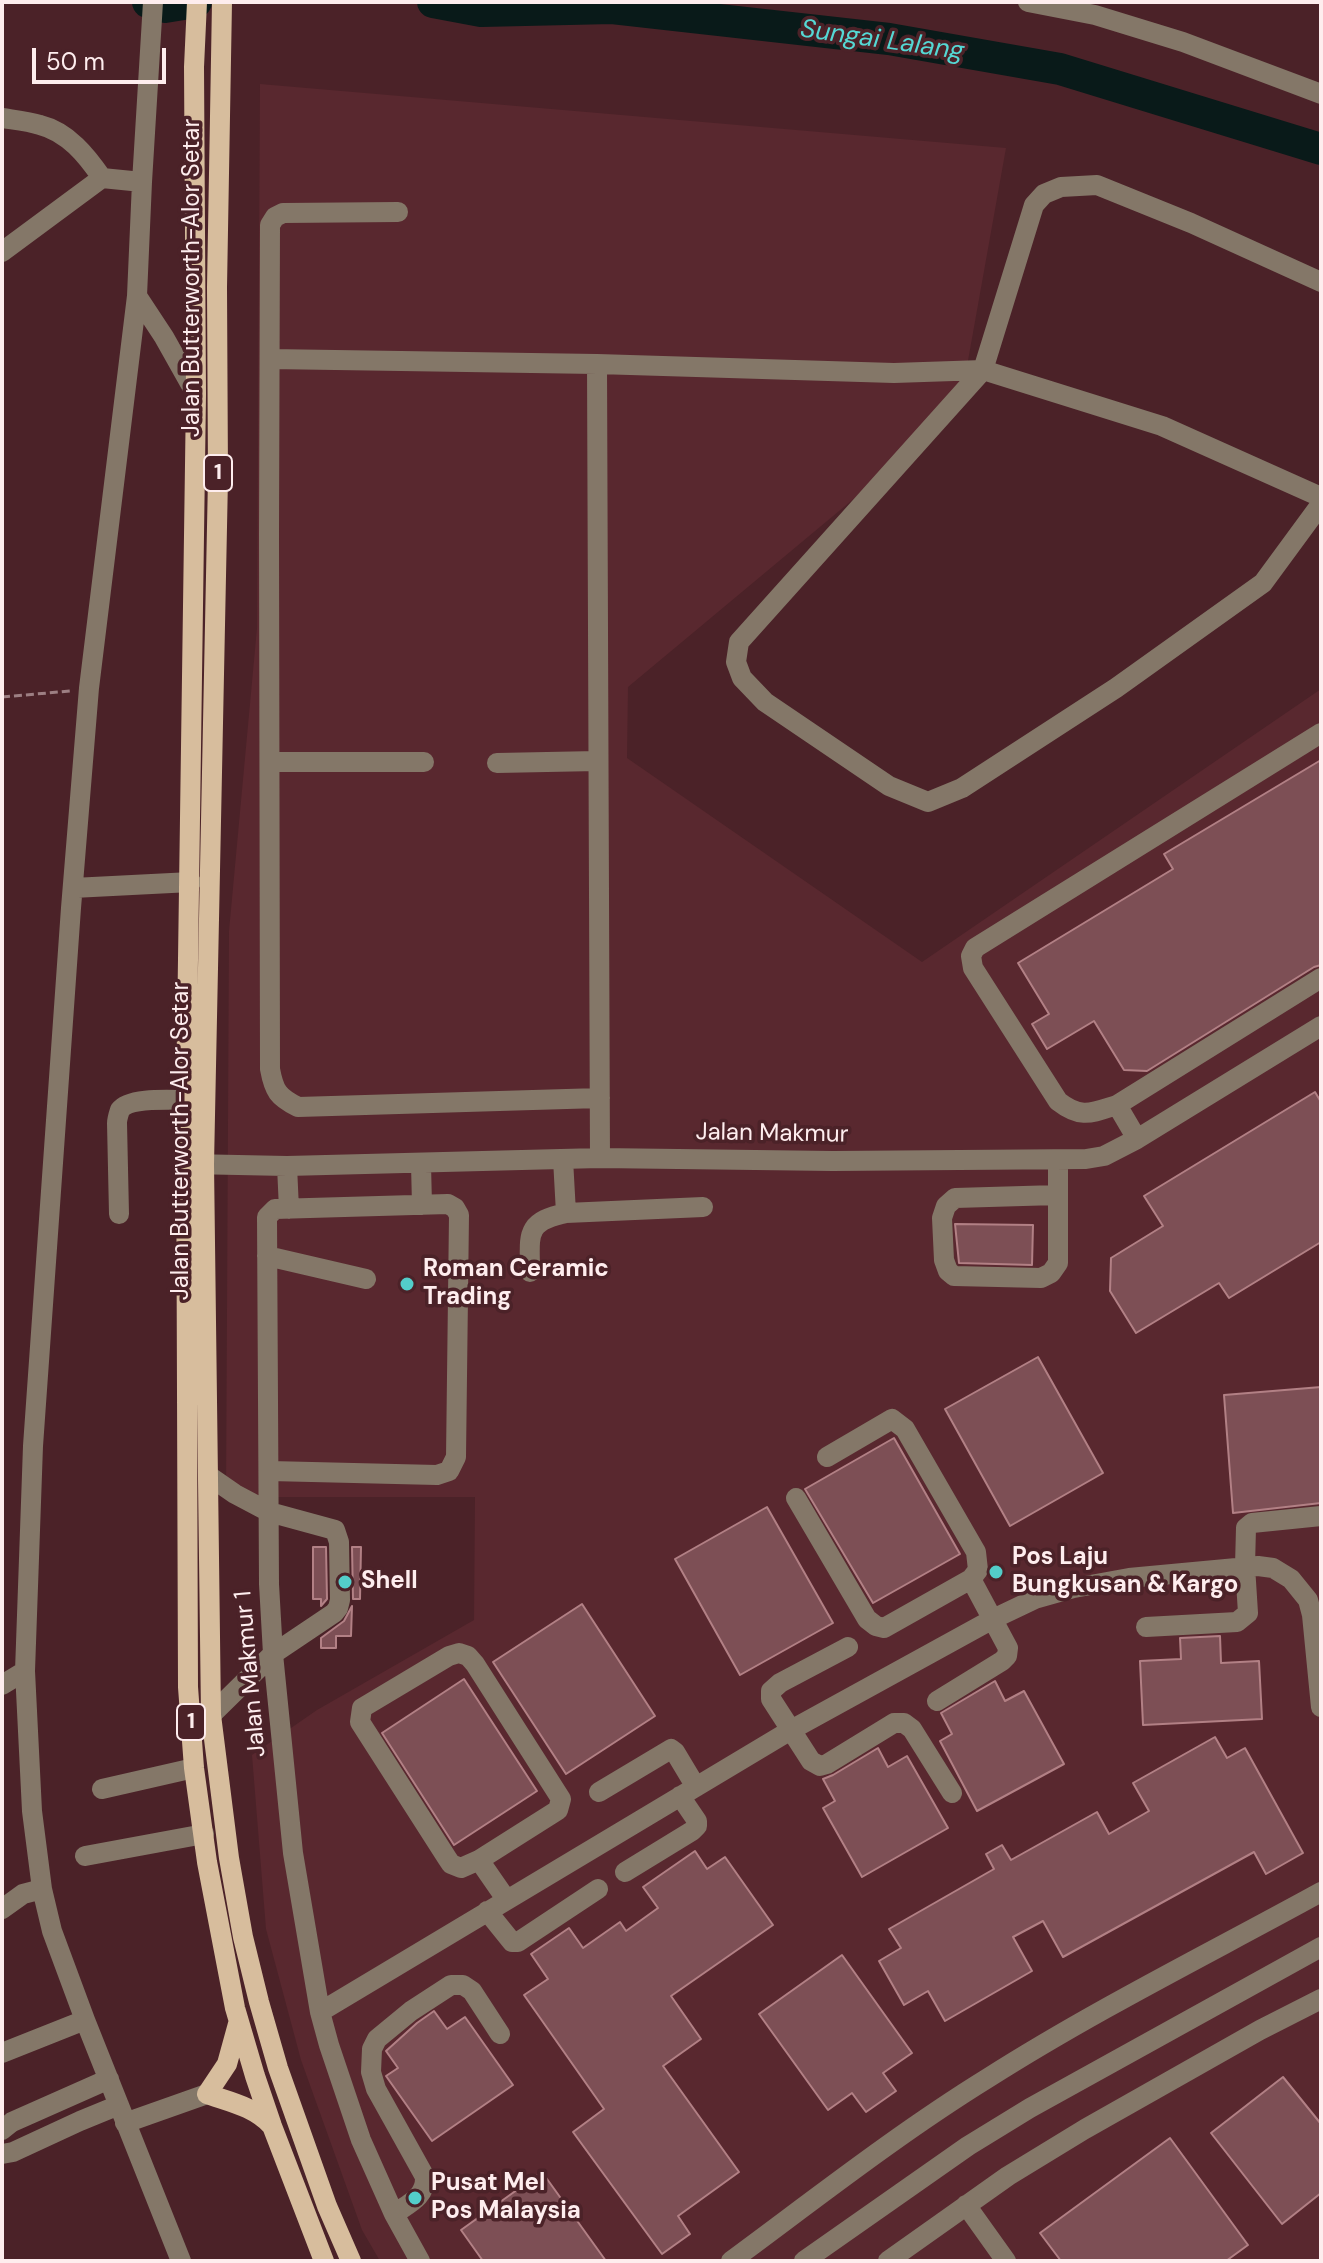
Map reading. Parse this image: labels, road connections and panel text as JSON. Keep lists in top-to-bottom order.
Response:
{
  "streets": {
    "main road": ["Jalan Butterworth-Alor Setar", "1"],
    "street": ["Jalan Makmur", "Jalan Makmur 1"]
  },
  "crossings": [
    ["Jalan Butterworth-Alor Setar", "Jalan Makmur"]
  ],
  "water": ["Sungai Lalang"],
  "places": [
    "Roman Ceramic Trading",
    "Pos Laju Bungkusan & Kargo",
    "Shell",
    "Pusat Mel Pos Malaysia"
  ],
  "scale_bar": "50 m"
}
